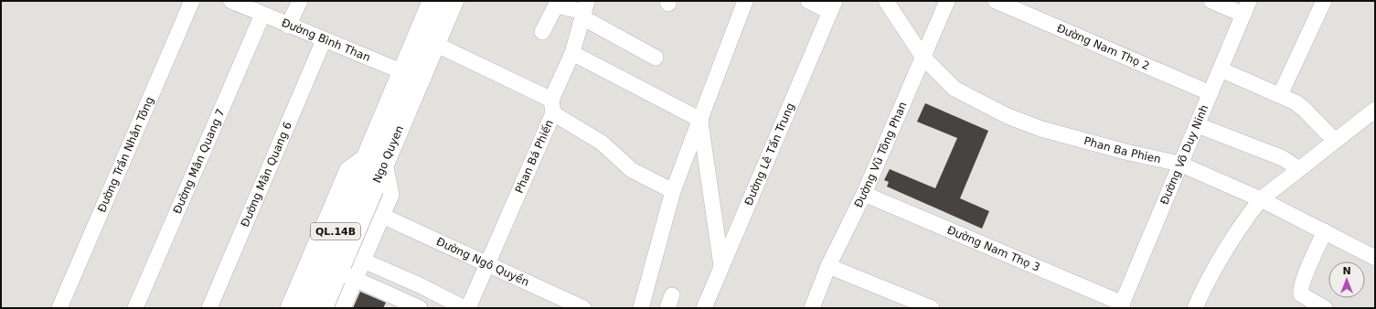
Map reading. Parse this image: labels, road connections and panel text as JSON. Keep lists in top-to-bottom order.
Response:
{
  "streets": {
    "highway": ["Ngo Quyen", "QL.14B"],
    "street": [
      "Đường Bình Than",
      "Đường Nam Thọ 2",
      "Phan Ba Phien",
      "Đường Trần Nhân Tông",
      "Đường Lê Tấn Trung",
      "Đường Vũ Tông Phan",
      "Đường Võ Duy Ninh",
      "Phan Bá Phiến",
      "Đường Mân Quang 7",
      "Đường Mân Quang 6",
      "Đường Nam Thọ 3",
      "Đường Ngô Quyền"
    ]
  },
  "crossings": [
    ["Đường Bình Than", "Ngo Quyen"],
    ["Đường Bình Than", "Đường Mân Quang 7"],
    ["Đường Bình Than", "Đường Mân Quang 6"],
    ["Đường Nam Thọ 2", "Đường Võ Duy Ninh"],
    ["Phan Ba Phien", "Đường Vũ Tông Phan"],
    ["Phan Ba Phien", "Đường Võ Duy Ninh"],
    ["Đường Vũ Tông Phan", "Đường Nam Thọ 3"],
    ["Đường Võ Duy Ninh", "Đường Nam Thọ 3"],
    ["Phan Bá Phiến", "Đường Ngô Quyền"]
  ],
  "north": "top"
}
